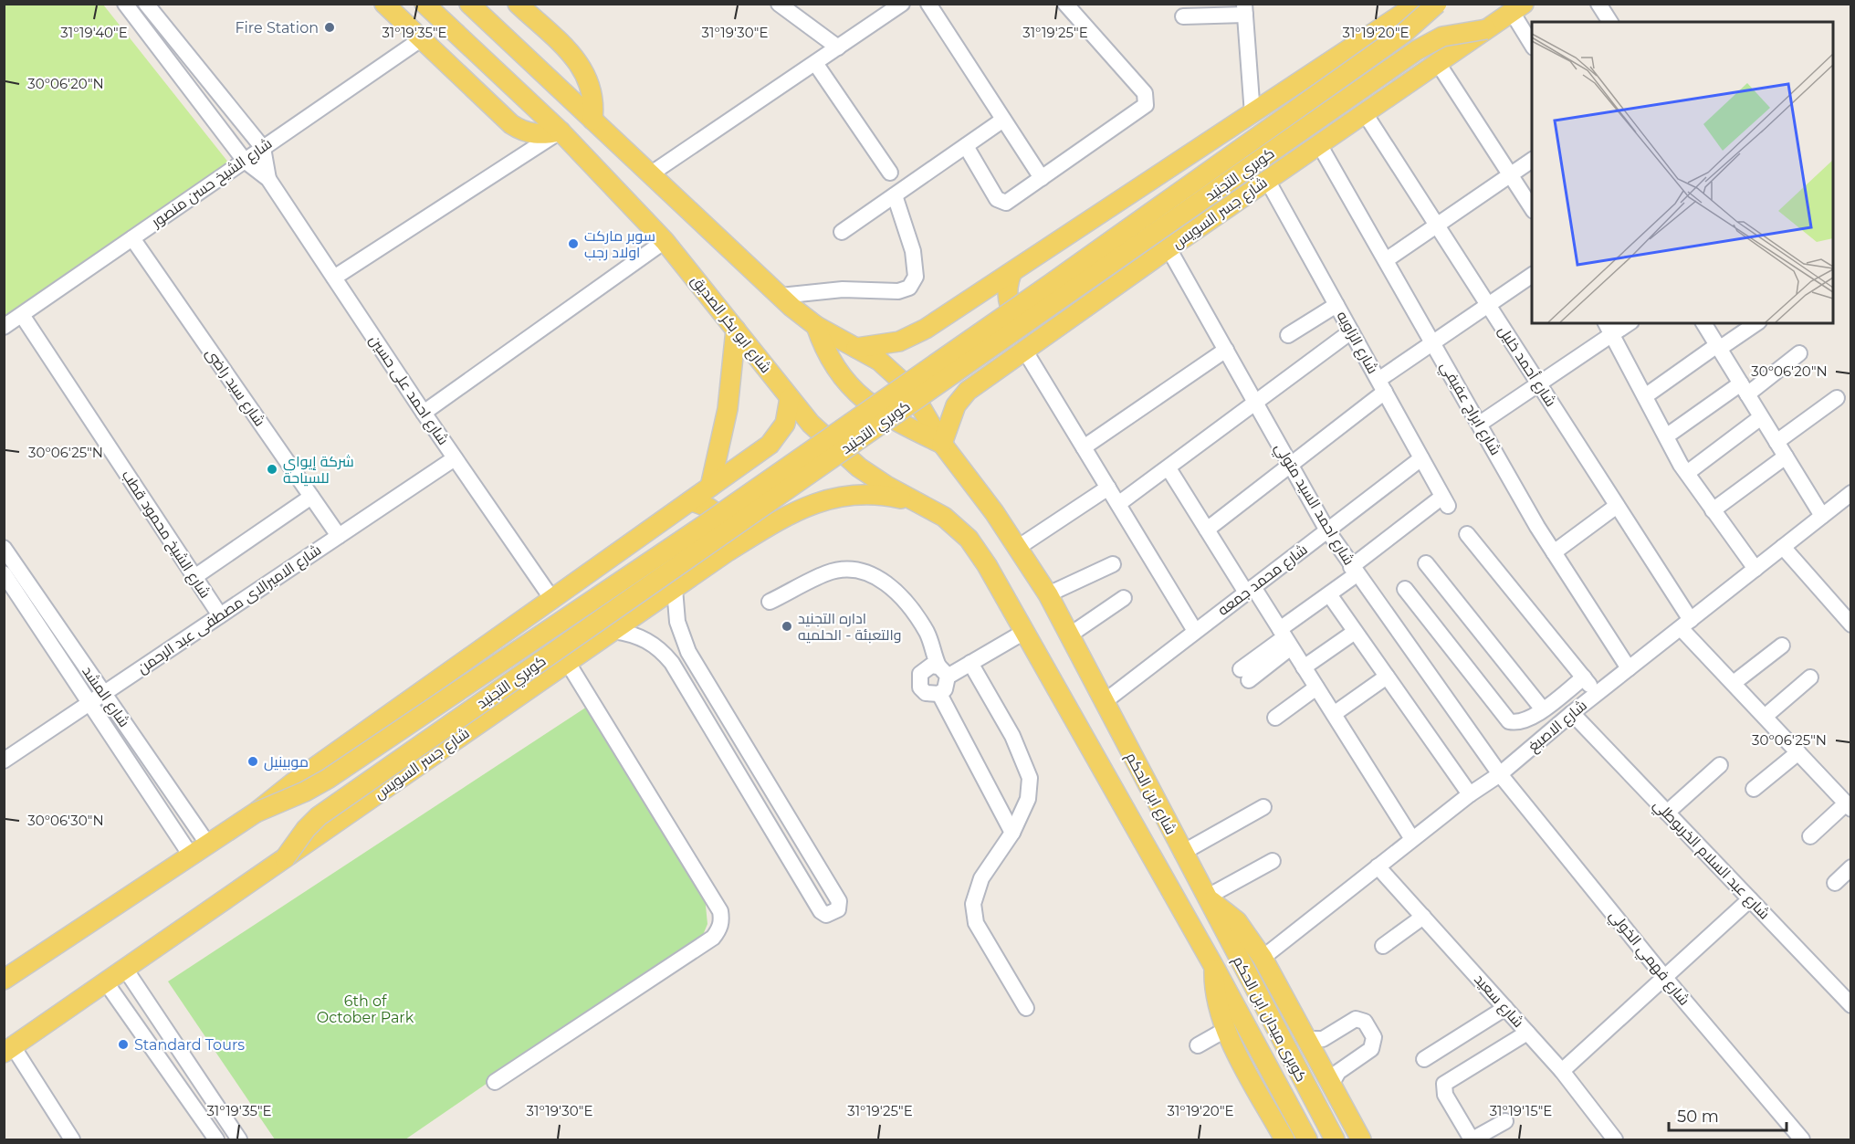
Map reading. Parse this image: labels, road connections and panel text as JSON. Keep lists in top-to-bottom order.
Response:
{
  "streets": {
    "main road": [
      "كوبري التجنيد",
      "شارع جسر السويس",
      "شارع ابو بكر الصديق",
      "شارع ابن الحكم",
      "كوبرى ميدان ابن الحكم"
    ],
    "street": [
      "شارع الشيخ حسن منصور",
      "شارع الزاويه",
      "شارع أحمد خليل",
      "شارع سيد راضى",
      "شارع احمد على حسين",
      "شارع ابراج عفيفي",
      "شارع احمد السيد متولي",
      "شارع الشيخ محمود قطب",
      "شارع محمد جمعه",
      "شارع الاميرالاى مصطفى عبد الرحمن",
      "شارع المشد",
      "شارع الاصبغ",
      "شارع عبد السلام الخربوطلي",
      "شارع فهمي الخولي",
      "شارع سعيد"
    ]
  },
  "crossings": [
    ["كوبري التجنيد", "شارع جسر السويس"],
    ["شارع الشيخ حسن منصور", "شارع سيد راضى"],
    ["شارع الشيخ حسن منصور", "شارع احمد على حسين"],
    ["شارع الشيخ حسن منصور", "شارع الشيخ محمود قطب"],
    ["شارع جسر السويس", "شارع ابو بكر الصديق"],
    ["شارع جسر السويس", "شارع الزاويه"],
    ["شارع جسر السويس", "شارع أحمد خليل"],
    ["شارع جسر السويس", "شارع ابراج عفيفي"],
    ["شارع جسر السويس", "شارع احمد السيد متولي"],
    ["شارع جسر السويس", "شارع ابن الحكم"],
    ["شارع ابو بكر الصديق", "شارع ابن الحكم"],
    ["شارع الزاويه", "شارع احمد السيد متولي"],
    ["شارع الزاويه", "شارع محمد جمعه"],
    ["شارع أحمد خليل", "شارع الاصبغ"],
    ["شارع سيد راضى", "شارع الاميرالاى مصطفى عبد الرحمن"],
    ["شارع احمد على حسين", "شارع الاميرالاى مصطفى عبد الرحمن"],
    ["شارع ابراج عفيفي", "شارع الاصبغ"],
    ["شارع احمد السيد متولي", "شارع محمد جمعه"],
    ["شارع احمد السيد متولي", "شارع الاصبغ"],
    ["شارع احمد السيد متولي", "شارع فهمي الخولي"],
    ["شارع الشيخ محمود قطب", "شارع الاميرالاى مصطفى عبد الرحمن"],
    ["شارع محمد جمعه", "شارع ابن الحكم"],
    ["شارع الاميرالاى مصطفى عبد الرحمن", "شارع المشد"],
    ["شارع الاصبغ", "شارع ابن الحكم"],
    ["شارع الاصبغ", "شارع عبد السلام الخربوطلي"],
    ["شارع الاصبغ", "شارع فهمي الخولي"],
    ["شارع الاصبغ", "شارع سعيد"],
    ["شارع ابن الحكم", "كوبرى ميدان ابن الحكم"]
  ],
  "parks": ["6th of October Park"],
  "places": [
    "Fire Station",
    "سوبر ماركت اولاد رجب",
    "شركة إيواي للسياحة",
    "اداره التجنيد والتعبئة - الحلميه",
    "موبينيل",
    "Standard Tours"
  ],
  "scale_bar": "50 m",
  "coordinates": [
    "31°19'40\"E",
    "31°19'35\"E",
    "31°19'30\"E",
    "31°19'25\"E",
    "31°19'20\"E",
    "30°06'20\"N",
    "30°06'25\"N",
    "30°06'30\"N",
    "31°19'15\"E"
  ]
}
